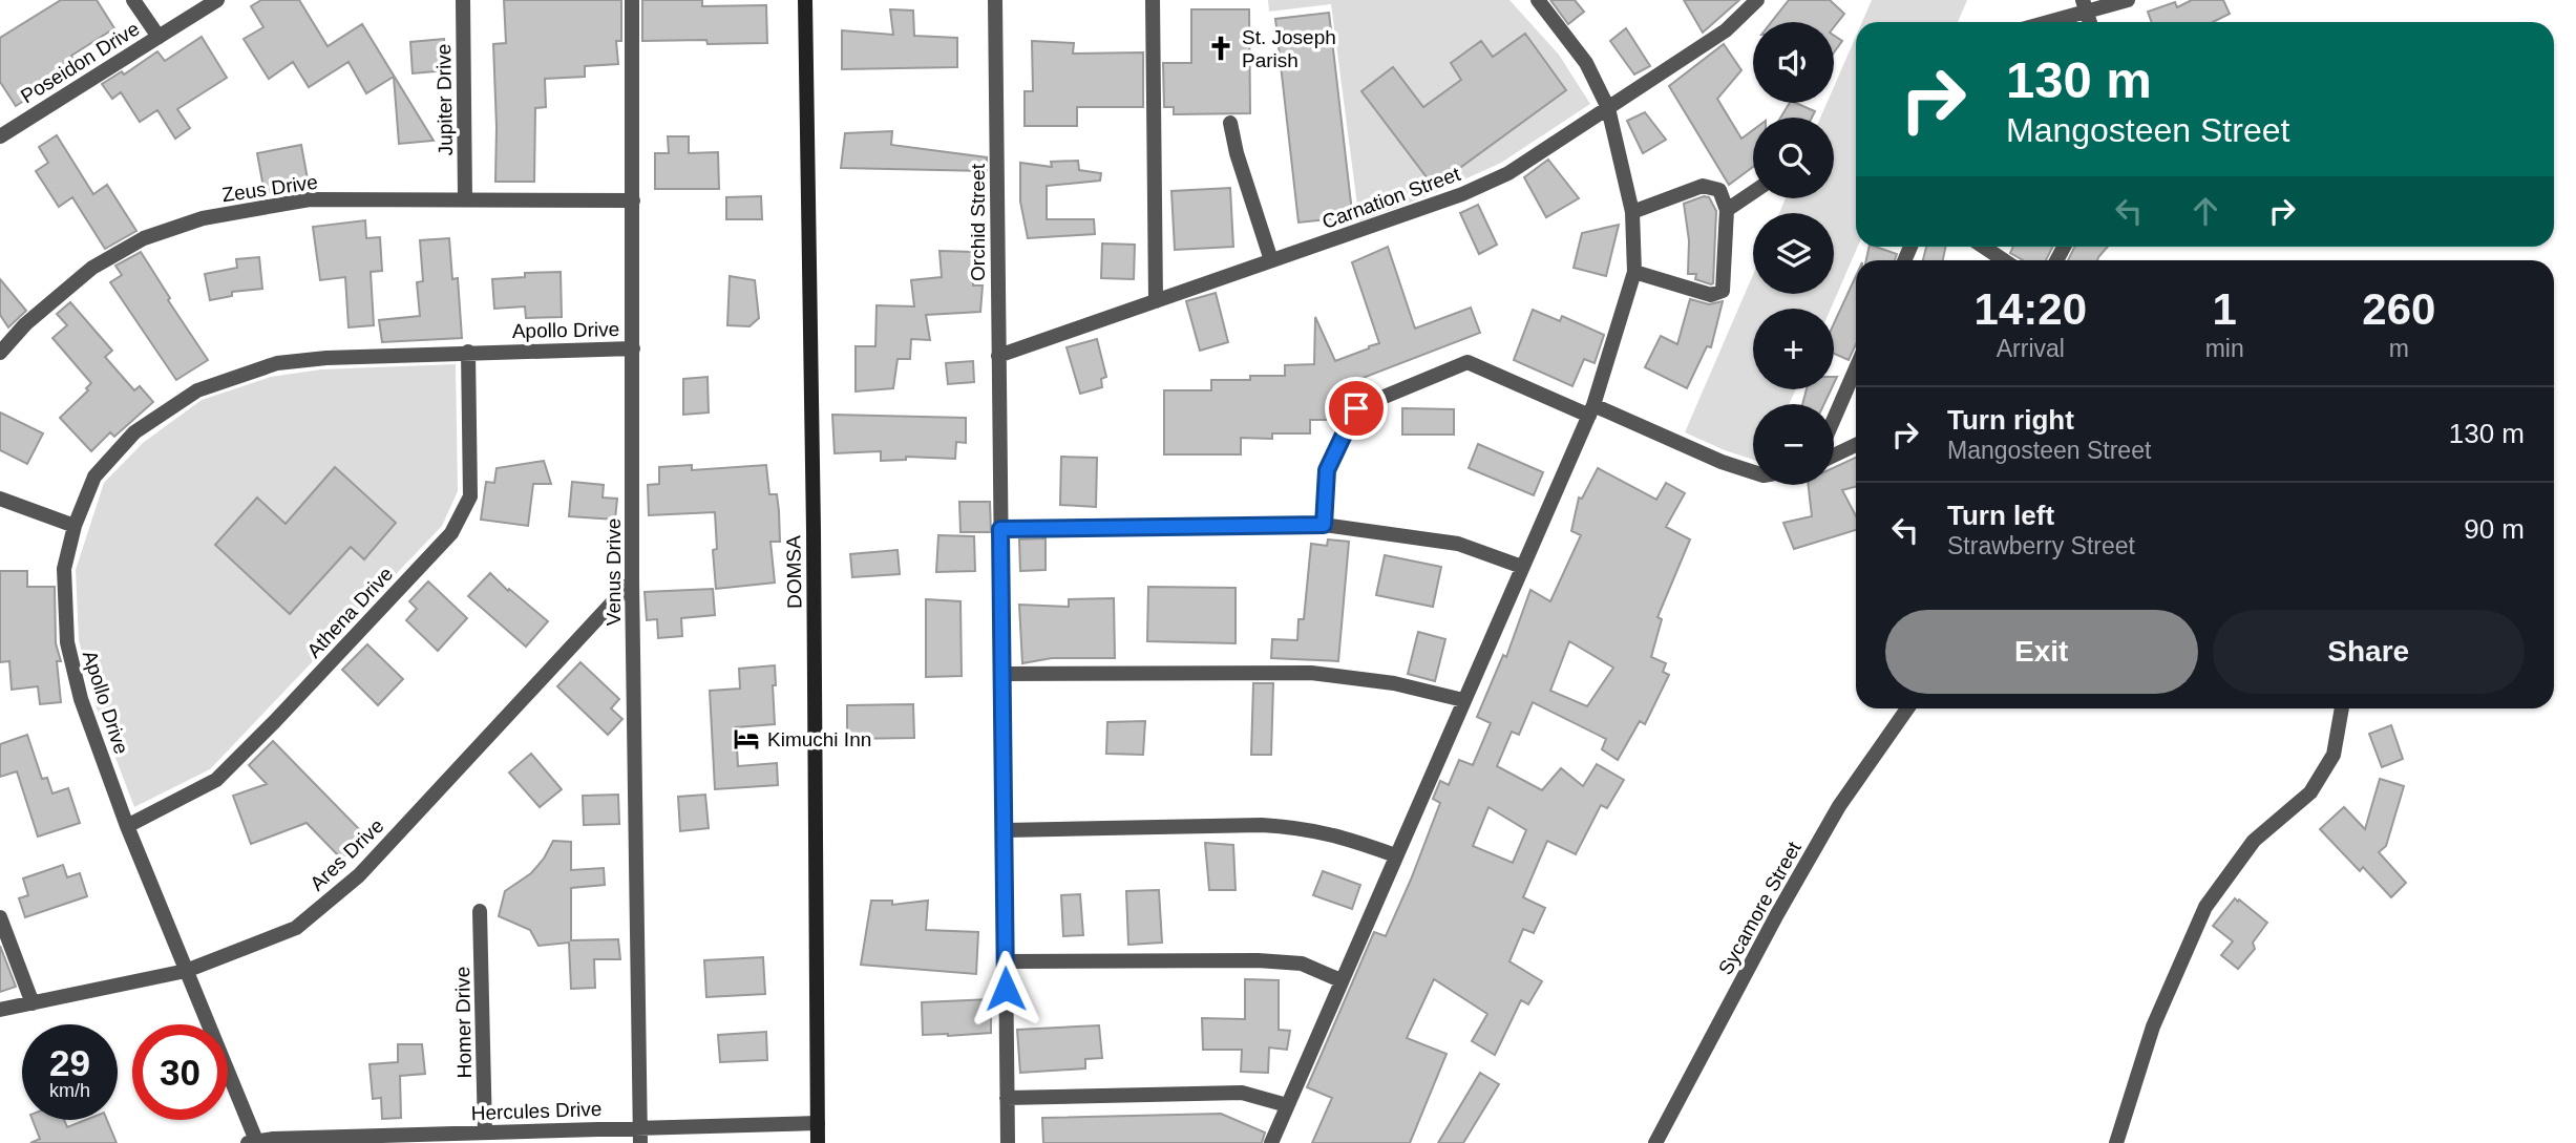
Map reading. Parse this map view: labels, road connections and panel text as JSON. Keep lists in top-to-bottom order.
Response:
{
  "streets": {
    "main road": ["DOMSA"],
    "street": [
      "Poseidon Drive",
      "Jupiter Drive",
      "Zeus Drive",
      "Carnation Street",
      "Orchid Street",
      "Apollo Drive",
      "Venus Drive",
      "Athena Drive",
      "Ares Drive",
      "Sycamore Street",
      "Homer Drive",
      "Hercules Drive"
    ]
  },
  "crossings": [
    ["Jupiter Drive", "Zeus Drive"],
    ["Zeus Drive", "Venus Drive"],
    ["Carnation Street", "Orchid Street"],
    ["Apollo Drive", "Venus Drive"],
    ["Apollo Drive", "Athena Drive"],
    ["Apollo Drive", "Ares Drive"],
    ["Apollo Drive", "Hercules Drive"],
    ["Venus Drive", "Ares Drive"],
    ["Venus Drive", "Hercules Drive"],
    ["DOMSA", "Hercules Drive"],
    ["Homer Drive", "Hercules Drive"]
  ],
  "places": {
    "church": ["St. Joseph Parish"],
    "hotel": ["Kimuchi Inn"]
  },
  "page": {
    "map_buttons": ["+", "−"],
    "turn": ["130 m", "Mangosteen Street"],
    "eta": [
      "14:20",
      "Arrival",
      "1",
      "min",
      "260",
      "m"
    ],
    "list": [
      {
        "name": "Turn right",
        "note": "Mangosteen Street",
        "value": "130 m"
      },
      {
        "name": "Turn left",
        "note": "Strawberry Street",
        "value": "90 m"
      }
    ],
    "buttons": ["Exit", "Share"],
    "speed": "29 km/h",
    "limit": "30"
  }
}
